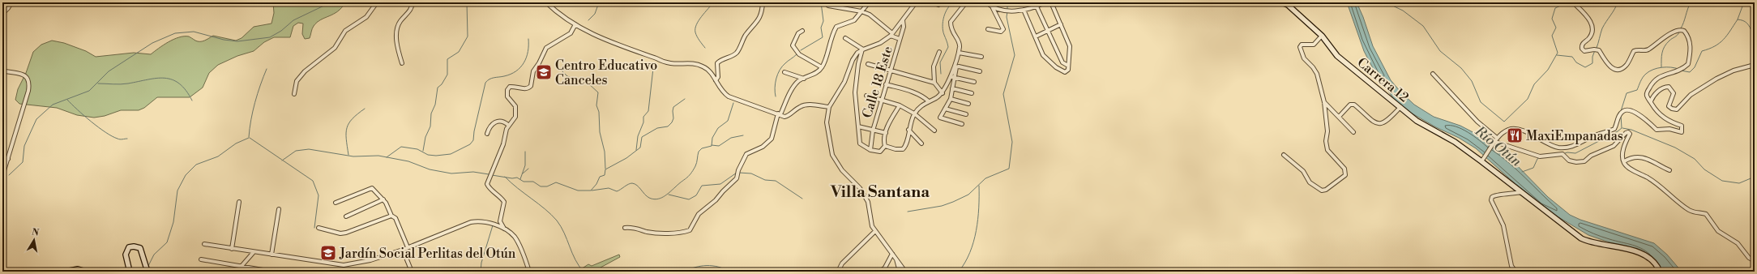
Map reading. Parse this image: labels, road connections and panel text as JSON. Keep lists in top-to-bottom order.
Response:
{
  "streets": {
    "street": ["Carrera 12", "Calle 18 Este"]
  },
  "districts": ["Villa Santana"],
  "water": ["Río Otún"],
  "places": {
    "school or university": ["Centro Educativo Canceles", "Jardín Social Perlitas del Otún"],
    "restaurant": ["MaxiEmpanadas"]
  },
  "north": "top"
}
